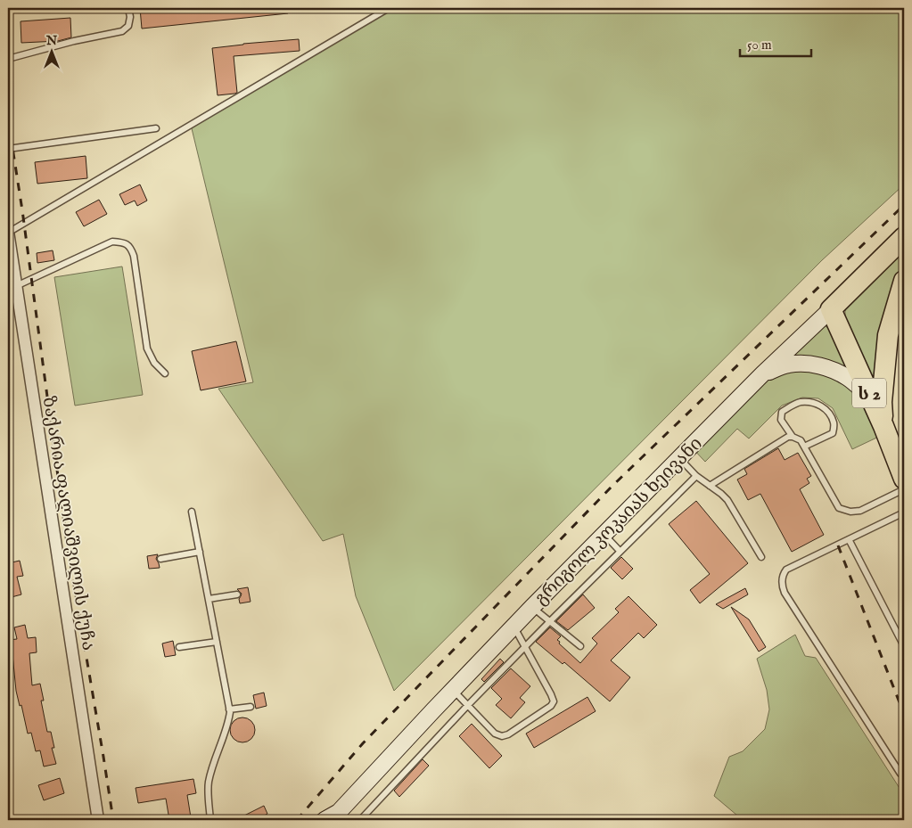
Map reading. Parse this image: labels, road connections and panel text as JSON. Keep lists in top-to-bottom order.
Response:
{
  "streets": {
    "highway": ["ს 2", "გრიგოლ კოკაიას ხეივანი"],
    "street": ["ზაქარია ფალიაშვილის ქუჩა"]
  },
  "crossings": [
    ["ს 2", "გრიგოლ კოკაიას ხეივანი"]
  ],
  "scale_bar": "50 m",
  "north": "top"
}
